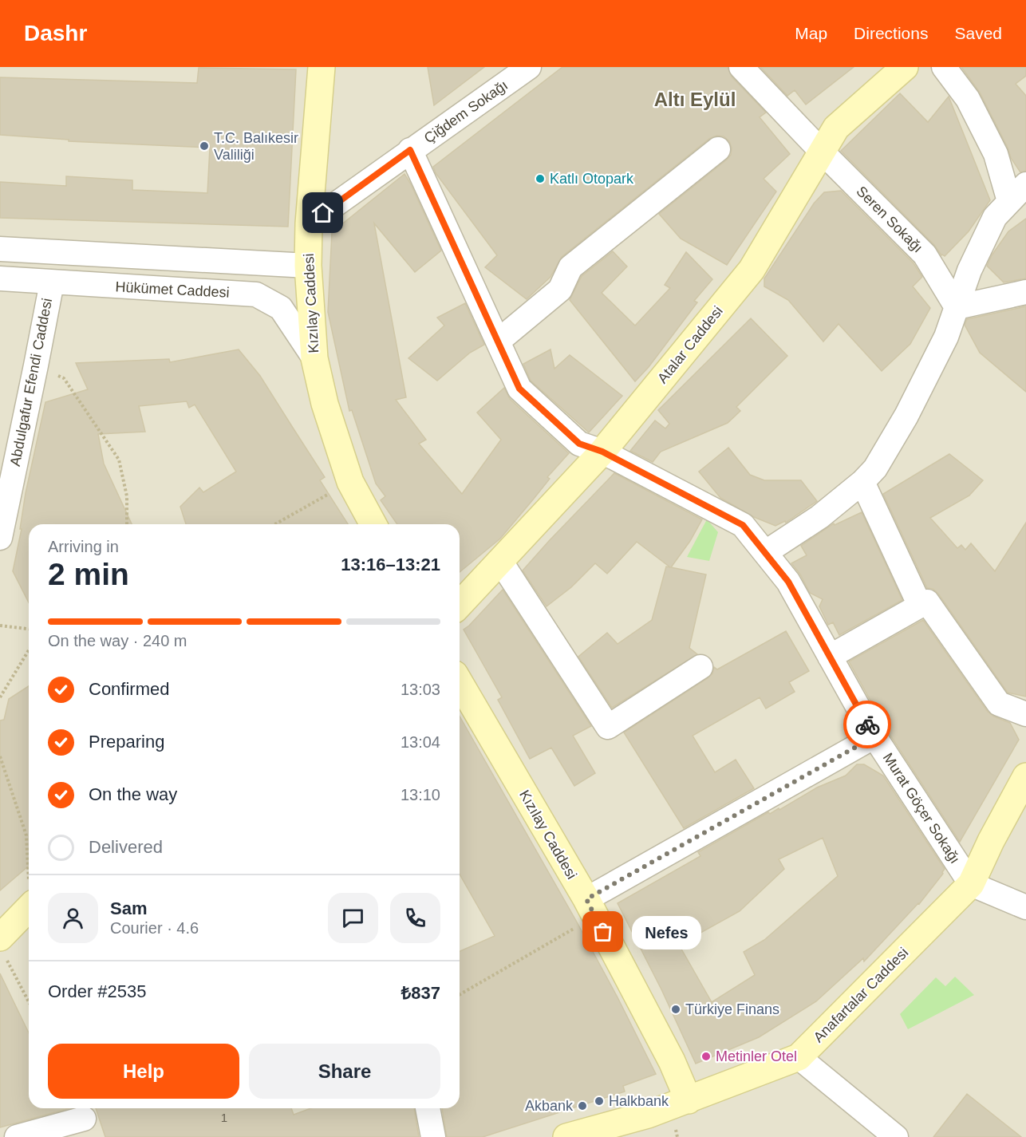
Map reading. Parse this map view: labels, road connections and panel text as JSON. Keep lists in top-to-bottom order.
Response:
{
  "streets": {
    "main road": ["Kızılay Caddesi", "Atalar Caddesi", "Anafartalar Caddesi"],
    "street": [
      "Çiğdem Sokağı",
      "Seren Sokağı",
      "Hükümet Caddesi",
      "Abdulgafur Efendi Caddesi",
      "Murat Göçer Sokağı"
    ]
  },
  "crossings": [
    ["Çiğdem Sokağı", "Kızılay Caddesi"],
    ["Çiğdem Sokağı", "Murat Göçer Sokağı"],
    ["Seren Sokağı", "Atalar Caddesi"],
    ["Hükümet Caddesi", "Kızılay Caddesi"],
    ["Hükümet Caddesi", "Abdulgafur Efendi Caddesi"],
    ["Kızılay Caddesi", "Anafartalar Caddesi"],
    ["Atalar Caddesi", "Murat Göçer Sokağı"],
    ["Murat Göçer Sokağı", "Anafartalar Caddesi"]
  ],
  "districts": ["Altı Eylül"],
  "places": [
    "T.C. Balıkesir Valiliği",
    "Katlı Otopark",
    "Nefes",
    "Türkiye Finans",
    "Metinler Otel",
    "Halkbank",
    "Akbank"
  ],
  "house_numbers": ["1"],
  "page": {
    "header": "Dashr",
    "nav": ["Map", "Directions", "Saved"],
    "heading": ["2 min", "Arriving in", "13:16–13:21"],
    "panel": [
      "Sam",
      "Courier · 4.6",
      "Order #2535",
      "₺837"
    ],
    "bar": "On the way · 240 m",
    "list": [
      ["Confirmed", "13:03"],
      ["Preparing", "13:04"],
      ["On the way", "13:10"],
      "Delivered"
    ],
    "bubble": "Nefes",
    "buttons": ["Help", "Share"]
  }
}
